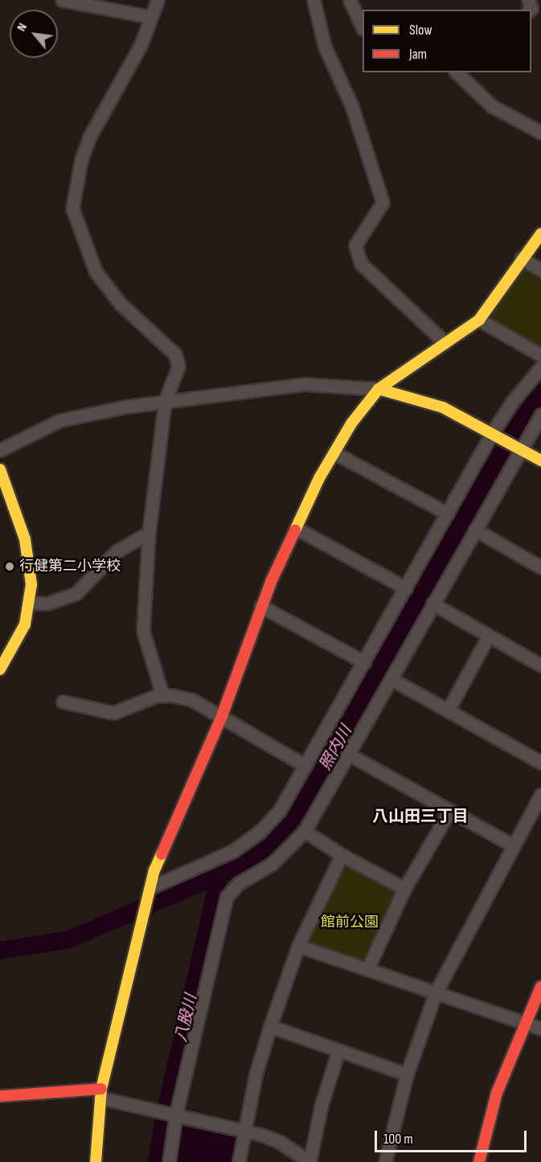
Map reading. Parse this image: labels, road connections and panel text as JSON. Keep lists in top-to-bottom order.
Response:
{
  "districts": ["八山田三丁目"],
  "water": ["照内川", "八股川"],
  "parks": ["館前公園"],
  "places": ["行健第二小学校"],
  "legend": ["Slow", "Jam"],
  "scale_bar": "100 m",
  "north": "top left"
}
